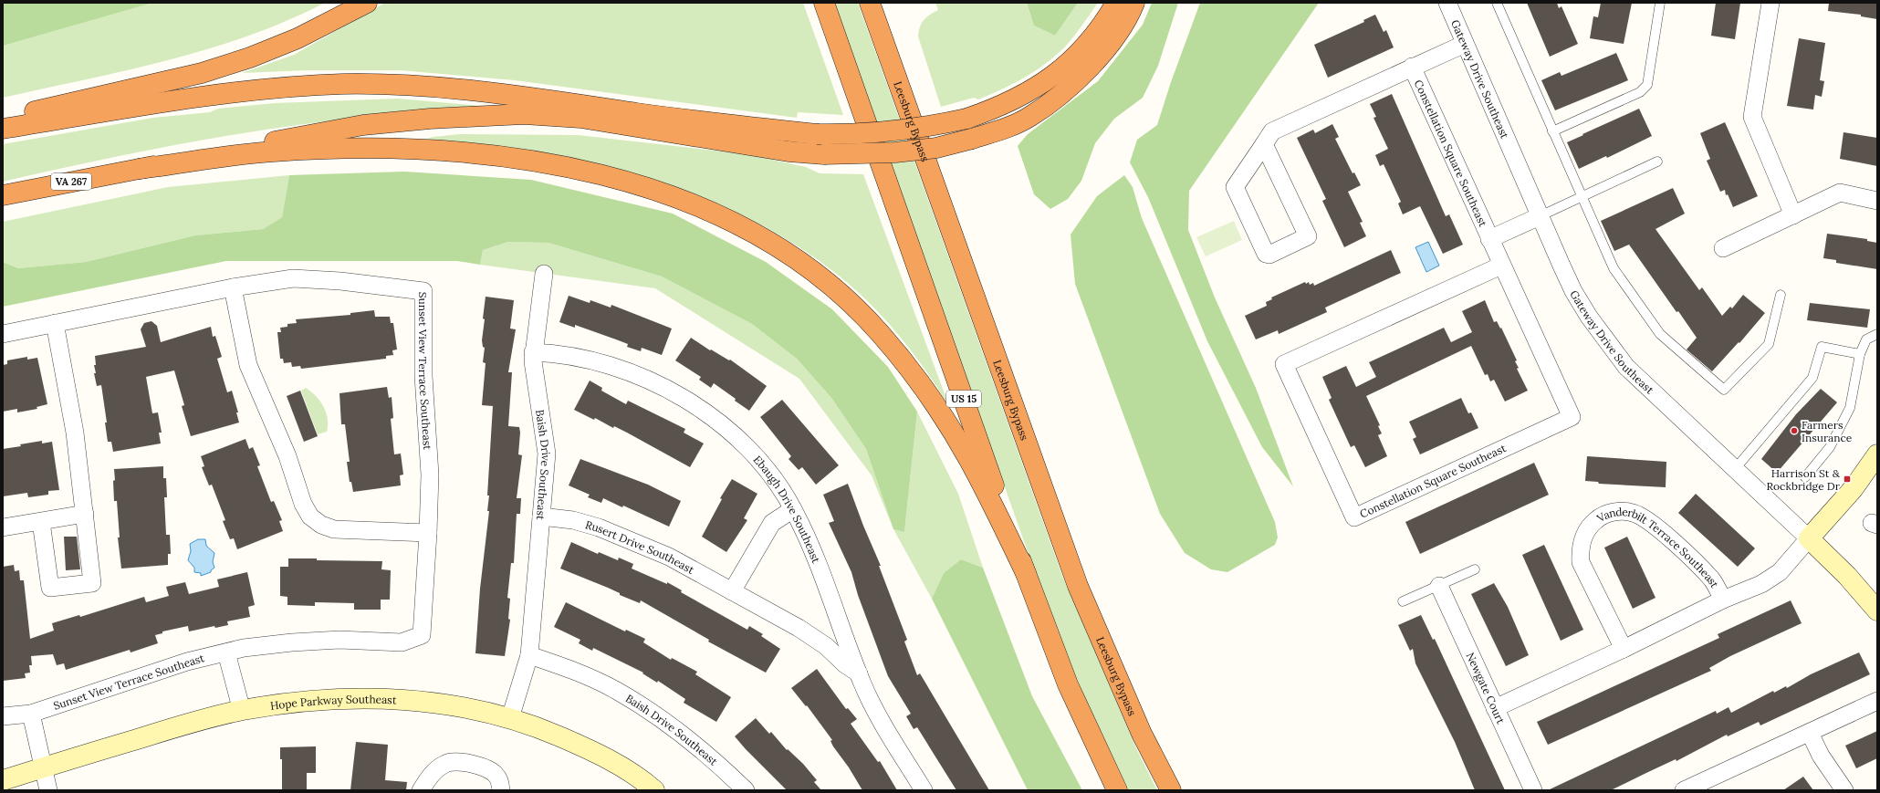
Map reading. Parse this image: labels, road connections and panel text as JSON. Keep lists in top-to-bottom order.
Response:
{
  "streets": {
    "highway": ["Leesburg Bypass", "VA 267", "US 15"],
    "street": [
      "Gateway Drive Southeast",
      "Constellation Square Southeast",
      "Sunset View Terrace Southeast",
      "Baish Drive Southeast",
      "Ebaugh Drive Southeast",
      "Rusert Drive Southeast",
      "Vanderbilt Terrace Southeast",
      "Newgate Court",
      "Hope Parkway Southeast"
    ]
  },
  "crossings": [
    ["Gateway Drive Southeast", "Constellation Square Southeast"],
    ["Gateway Drive Southeast", "Vanderbilt Terrace Southeast"],
    ["Baish Drive Southeast", "Ebaugh Drive Southeast"],
    ["Baish Drive Southeast", "Rusert Drive Southeast"],
    ["Baish Drive Southeast", "Hope Parkway Southeast"],
    ["Ebaugh Drive Southeast", "Rusert Drive Southeast"],
    ["Vanderbilt Terrace Southeast", "Newgate Court"]
  ],
  "places": {
    "other": ["Farmers Insurance"],
    "transit": ["Harrison St & Rockbridge Dr"]
  }
}
